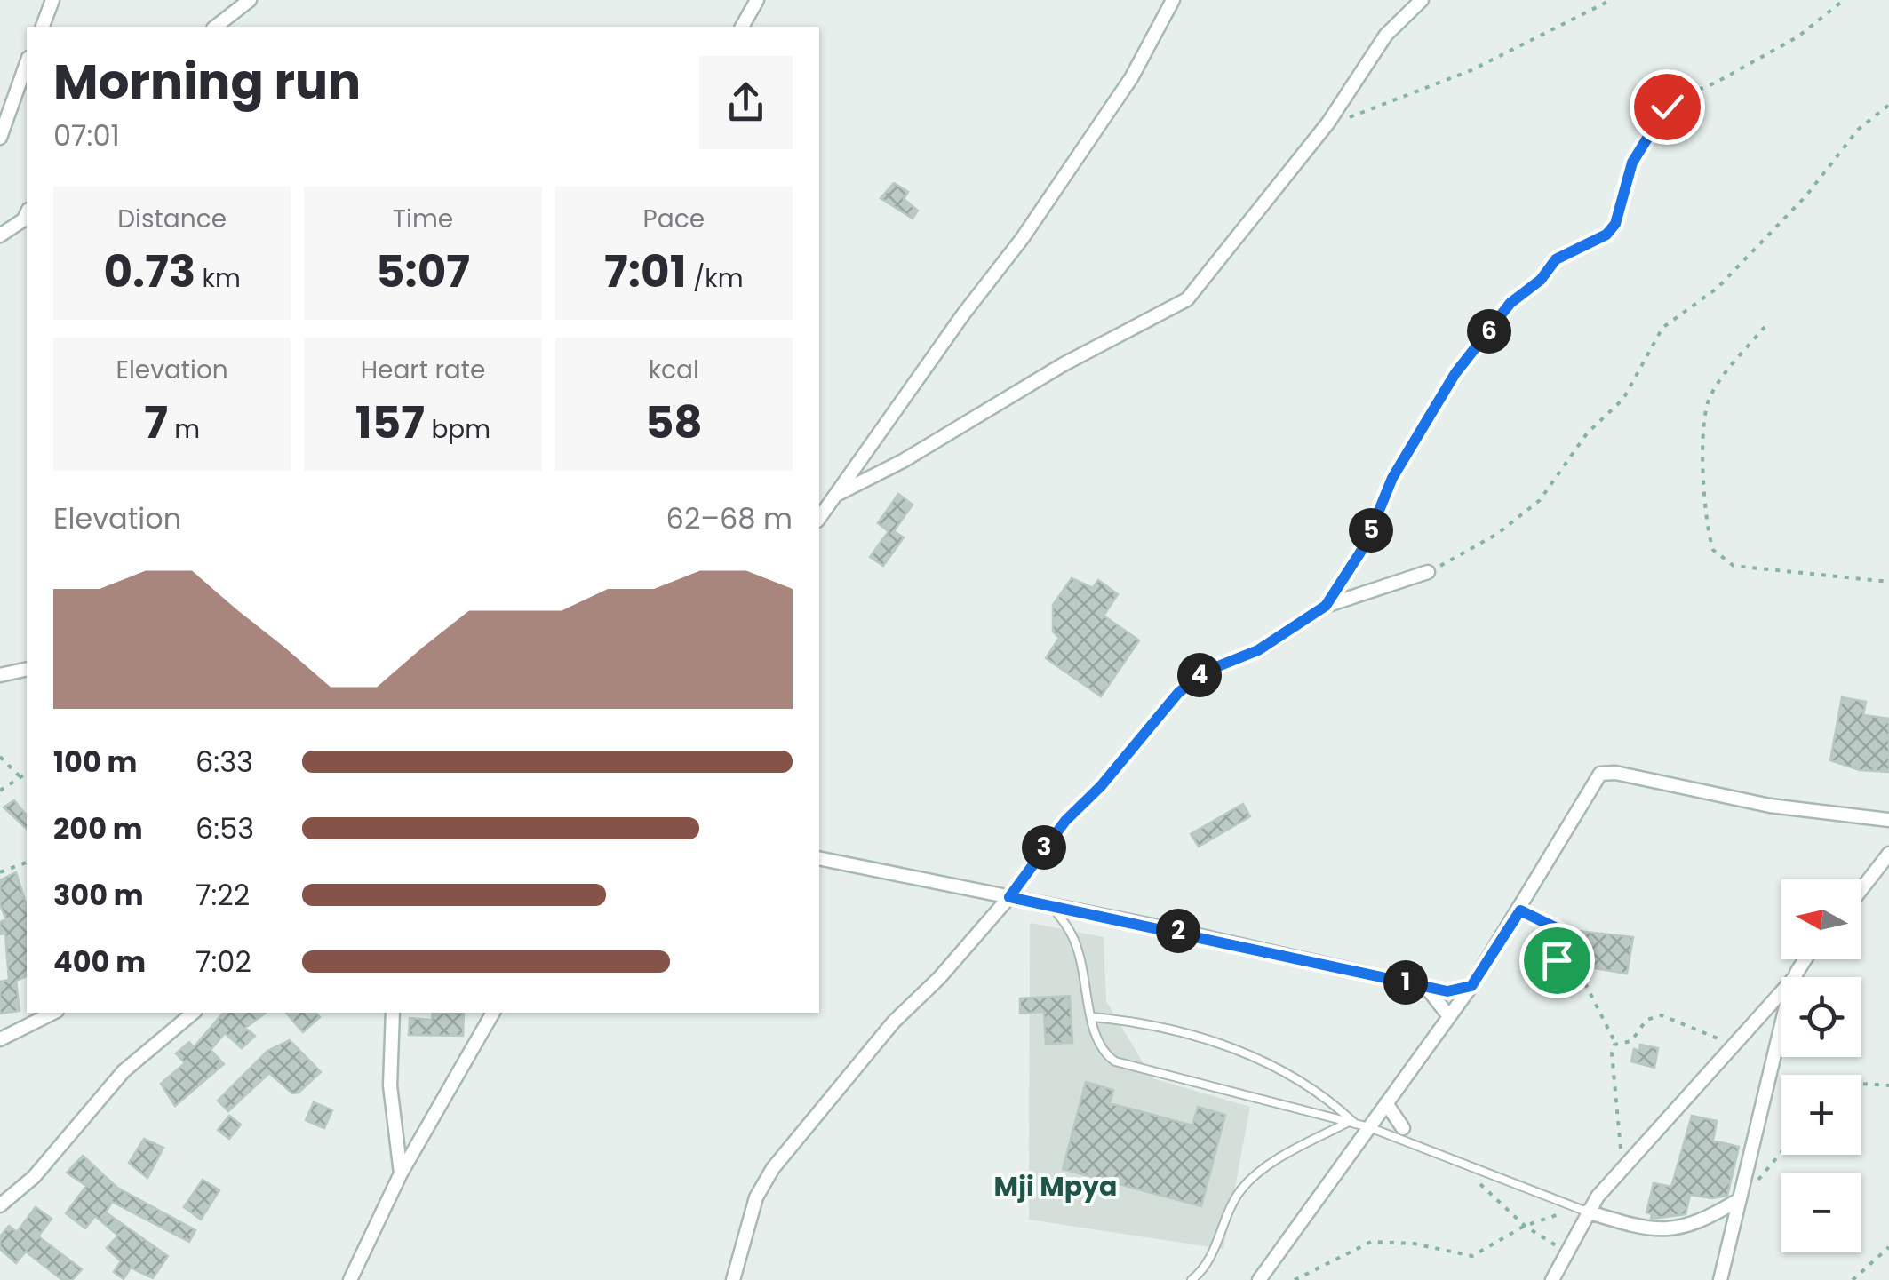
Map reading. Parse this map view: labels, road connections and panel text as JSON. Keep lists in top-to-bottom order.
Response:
{
  "districts": ["Mji Mpya"],
  "north": "left",
  "page": {
    "heading": ["Morning run", "07:01"],
    "stats": [
      ["Distance", "0.73 km"],
      ["Time", "5:07"],
      ["Pace", "7:01 /km"],
      ["Elevation", "7 m"],
      ["Heart rate", "157 bpm"],
      ["kcal", "58"]
    ],
    "pins": [
      "6",
      "5",
      "4",
      "3",
      "2",
      "1"
    ],
    "chart": ["Elevation", "62–68 m"],
    "list": [
      {
        "name": "100 m",
        "note": "6:33"
      },
      {
        "name": "200 m",
        "note": "6:53"
      },
      {
        "name": "300 m",
        "note": "7:22"
      },
      {
        "name": "400 m",
        "note": "7:02"
      }
    ],
    "map_buttons": ["+", "−"]
  }
}
